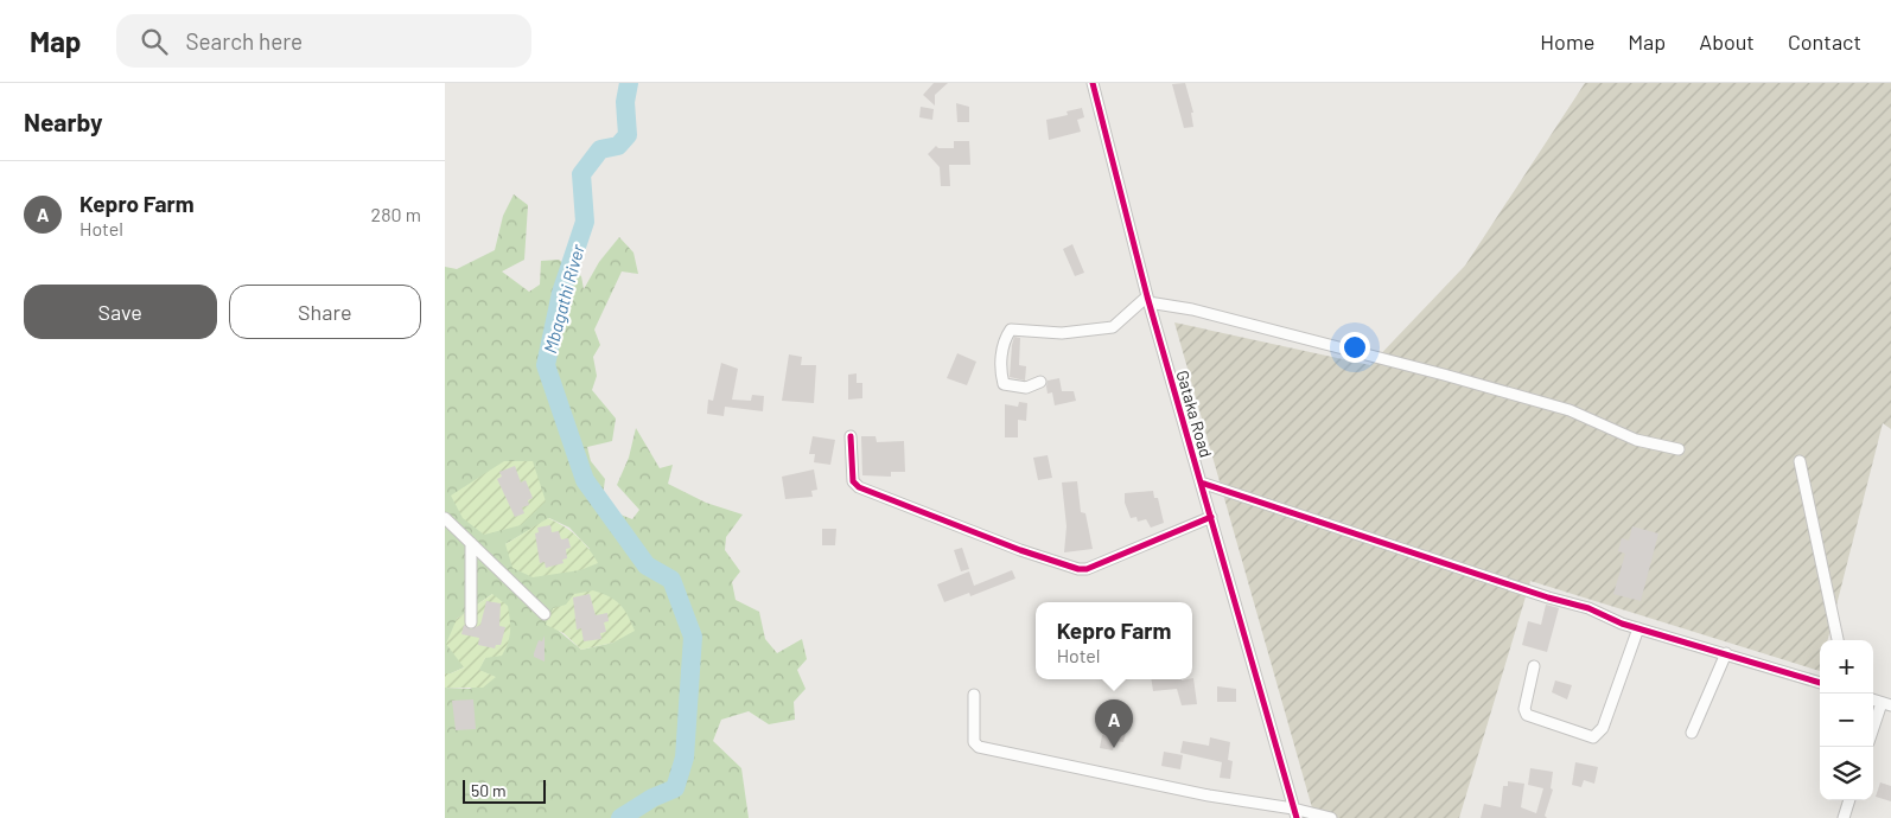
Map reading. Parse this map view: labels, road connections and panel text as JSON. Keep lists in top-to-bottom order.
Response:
{
  "streets": {
    "street": ["Gataka Road"]
  },
  "water": ["Mbagathi River"],
  "scale_bar": "50 m",
  "page": {
    "header": "Map",
    "search": "Search here",
    "nav": [
      "Home",
      "Map",
      "About",
      "Contact"
    ],
    "heading": "Nearby",
    "list": [
      {
        "mark": "A",
        "name": "Kepro Farm",
        "note": "Hotel",
        "value": "280 m"
      }
    ],
    "buttons": ["Save", "Share"],
    "popup": ["Kepro Farm", "Hotel"],
    "map_buttons": ["+", "−"],
    "pins": "A",
    "scale": "50 m"
  }
}
